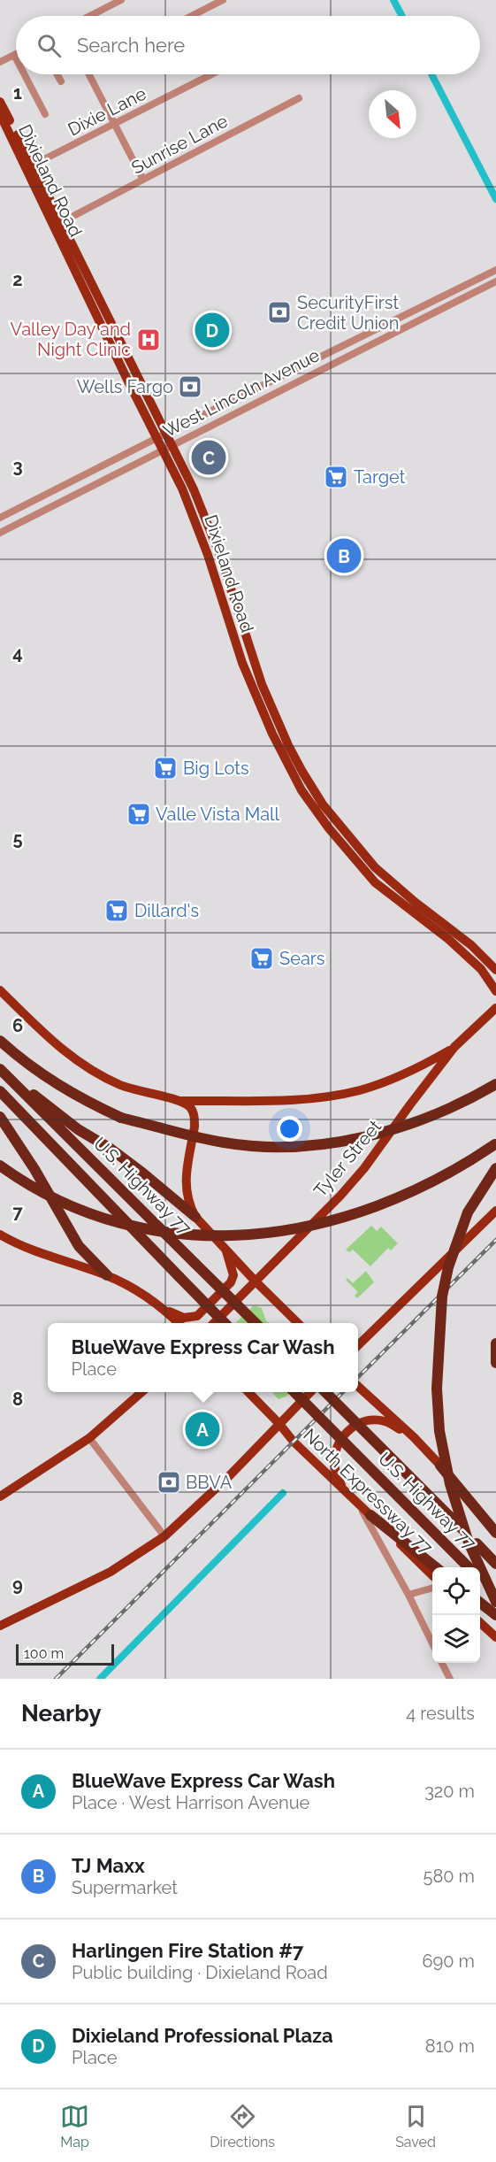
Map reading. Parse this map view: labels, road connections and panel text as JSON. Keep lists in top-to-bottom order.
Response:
{
  "streets": {
    "highway": ["U.S. Highway 77"],
    "main road": ["Dixieland Road", "Tyler Street", "North Expressway 77"],
    "street": ["Dixie Lane", "Sunrise Lane", "West Lincoln Avenue"]
  },
  "crossings": [
    ["Dixie Lane", "Dixieland Road"],
    ["Dixieland Road", "West Lincoln Avenue"]
  ],
  "places": {
    "bank": ["SecurityFirst Credit Union", "Wells Fargo", "BBVA"],
    "hospital": ["Valley Day and Night Clinic"],
    "supermarket": [
      "Target",
      "Big Lots",
      "Valle Vista Mall",
      "Dillard's",
      "Sears"
    ]
  },
  "scale_bar": "100 m",
  "north": "bottom right",
  "page": {
    "search": "Search here",
    "pins": [
      "D",
      "C",
      "B",
      "A"
    ],
    "popup": ["BlueWave Express Car Wash", "Place"],
    "scale": "100 m",
    "heading": ["Nearby", "4 results"],
    "list": [
      {
        "mark": "A",
        "name": "BlueWave Express Car Wash",
        "note": "Place · West Harrison Avenue",
        "value": "320 m"
      },
      {
        "mark": "B",
        "name": "TJ Maxx",
        "note": "Supermarket",
        "value": "580 m"
      },
      {
        "mark": "C",
        "name": "Harlingen Fire Station #7",
        "note": "Public building · Dixieland Road",
        "value": "690 m"
      },
      {
        "mark": "D",
        "name": "Dixieland Professional Plaza",
        "note": "Place",
        "value": "810 m"
      }
    ],
    "nav": ["Map", "Directions", "Saved"]
  },
  "grid": {
    "rows": [
      "1",
      "2",
      "3",
      "4",
      "5",
      "6",
      "7",
      "8",
      "9"
    ]
  }
}
